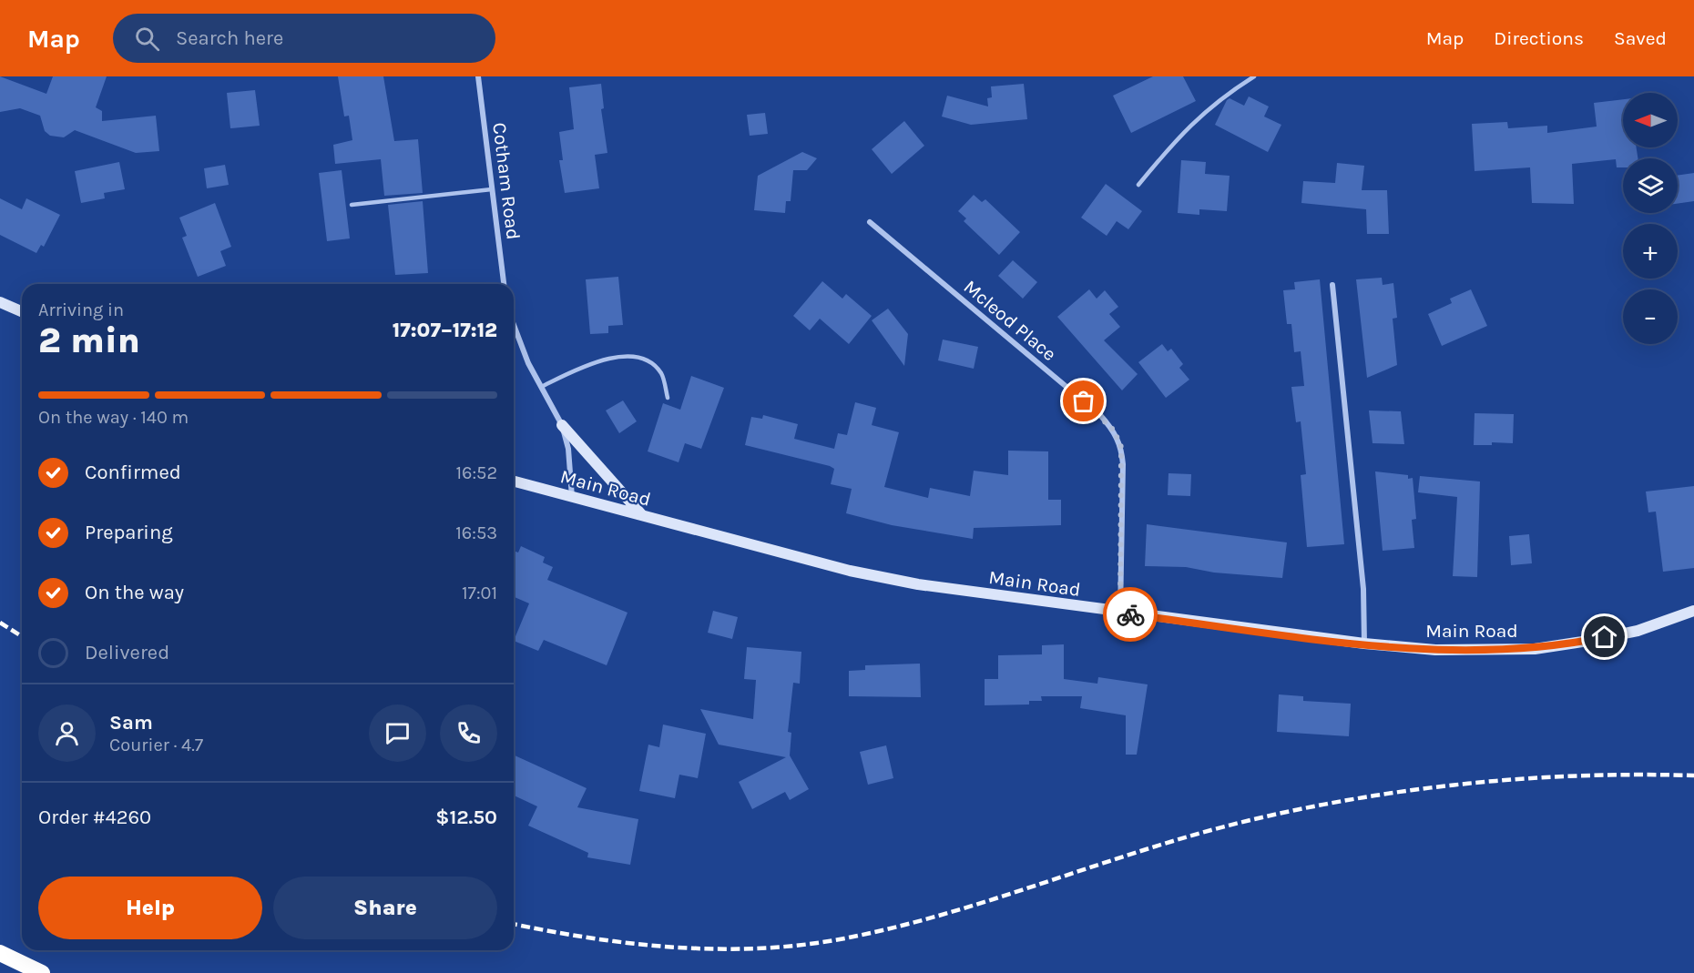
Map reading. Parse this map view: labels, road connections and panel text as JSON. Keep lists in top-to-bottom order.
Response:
{
  "streets": {
    "main road": ["Main Road"],
    "street": ["Cotham Road", "Mcleod Place"]
  },
  "crossings": [
    ["Mcleod Place", "Main Road"]
  ],
  "north": "left",
  "page": {
    "header": "Map",
    "search": "Search here",
    "nav": ["Map", "Directions", "Saved"],
    "map_buttons": ["+", "−"],
    "heading": ["2 min", "Arriving in", "17:07–17:12"],
    "panel": [
      "Sam",
      "Courier · 4.7",
      "Order #4260",
      "$12.50"
    ],
    "bar": "On the way · 140 m",
    "list": [
      ["Confirmed", "16:52"],
      ["Preparing", "16:53"],
      ["On the way", "17:01"],
      "Delivered"
    ],
    "buttons": ["Help", "Share"]
  }
}
